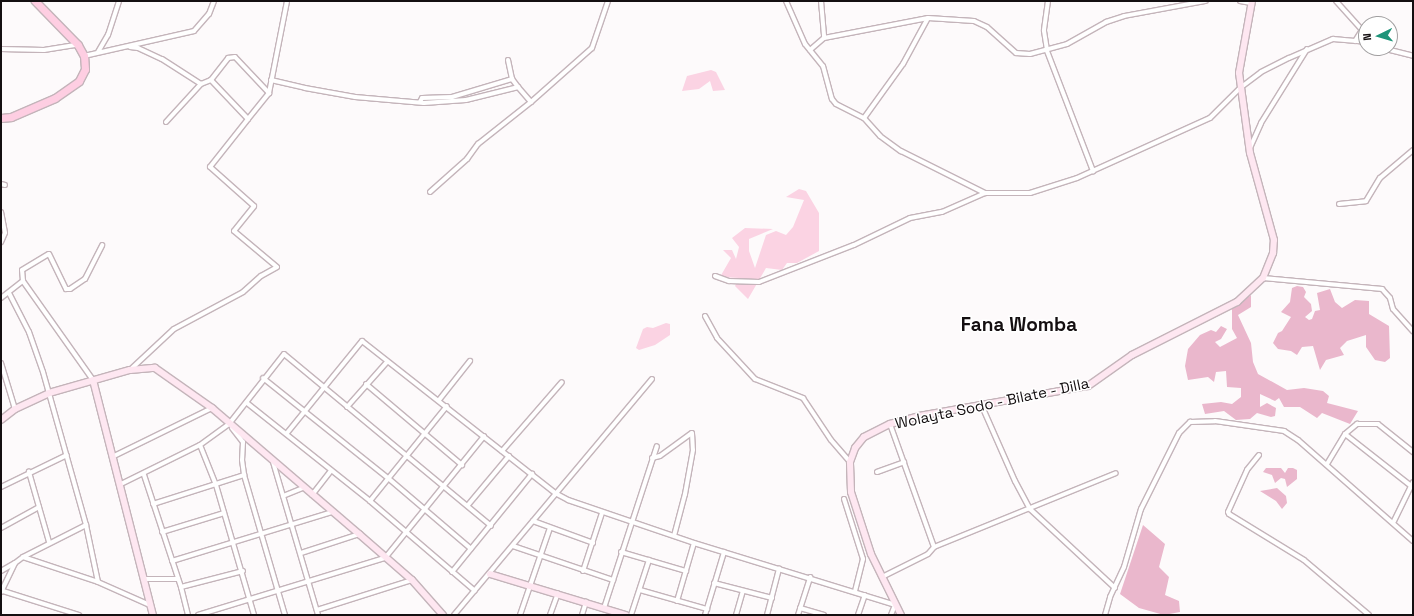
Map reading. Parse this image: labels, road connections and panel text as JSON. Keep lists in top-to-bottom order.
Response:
{
  "streets": {
    "main road": ["Wolayta Sodo - Bilate - Dilla"]
  },
  "districts": ["Fana Womba"],
  "north": "left"
}
